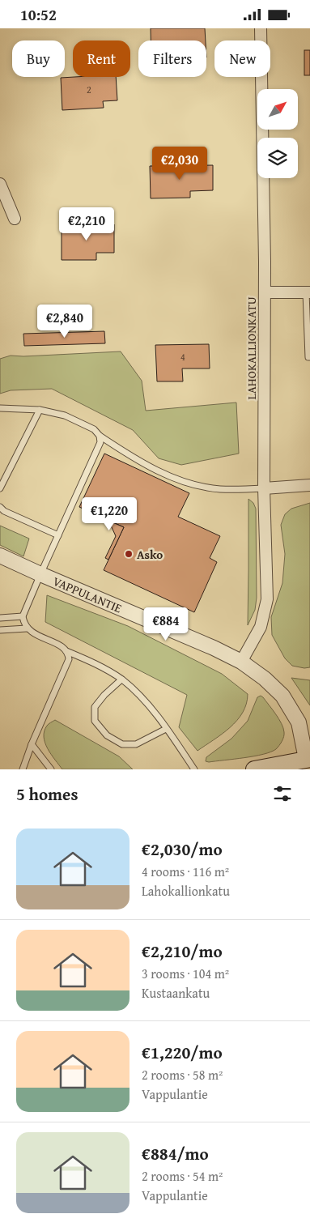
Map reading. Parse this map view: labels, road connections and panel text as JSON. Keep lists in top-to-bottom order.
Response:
{
  "streets": {
    "street": ["LAHOKALLIONKATU", "VAPPULANTIE"]
  },
  "crossings": [
    ["LAHOKALLIONKATU", "VAPPULANTIE"]
  ],
  "places": ["Asko"],
  "house_numbers": ["2", "4"],
  "north": "top right",
  "page": {
    "status": "10:52",
    "chip": [
      "Buy",
      "Rent",
      "Filters",
      "New"
    ],
    "price": [
      "€2,030",
      "€2,210",
      "€2,840",
      "€1,220",
      "€884"
    ],
    "heading": "5 homes",
    "list": [
      {
        "name": "€2,030/mo",
        "note": "4 rooms · 116 m² · Lahokallionkatu"
      },
      {
        "name": "€2,210/mo",
        "note": "3 rooms · 104 m² · Kustaankatu"
      },
      {
        "name": "€1,220/mo",
        "note": "2 rooms · 58 m² · Vappulantie"
      },
      {
        "name": "€884/mo",
        "note": "2 rooms · 54 m² · Vappulantie"
      }
    ]
  }
}
